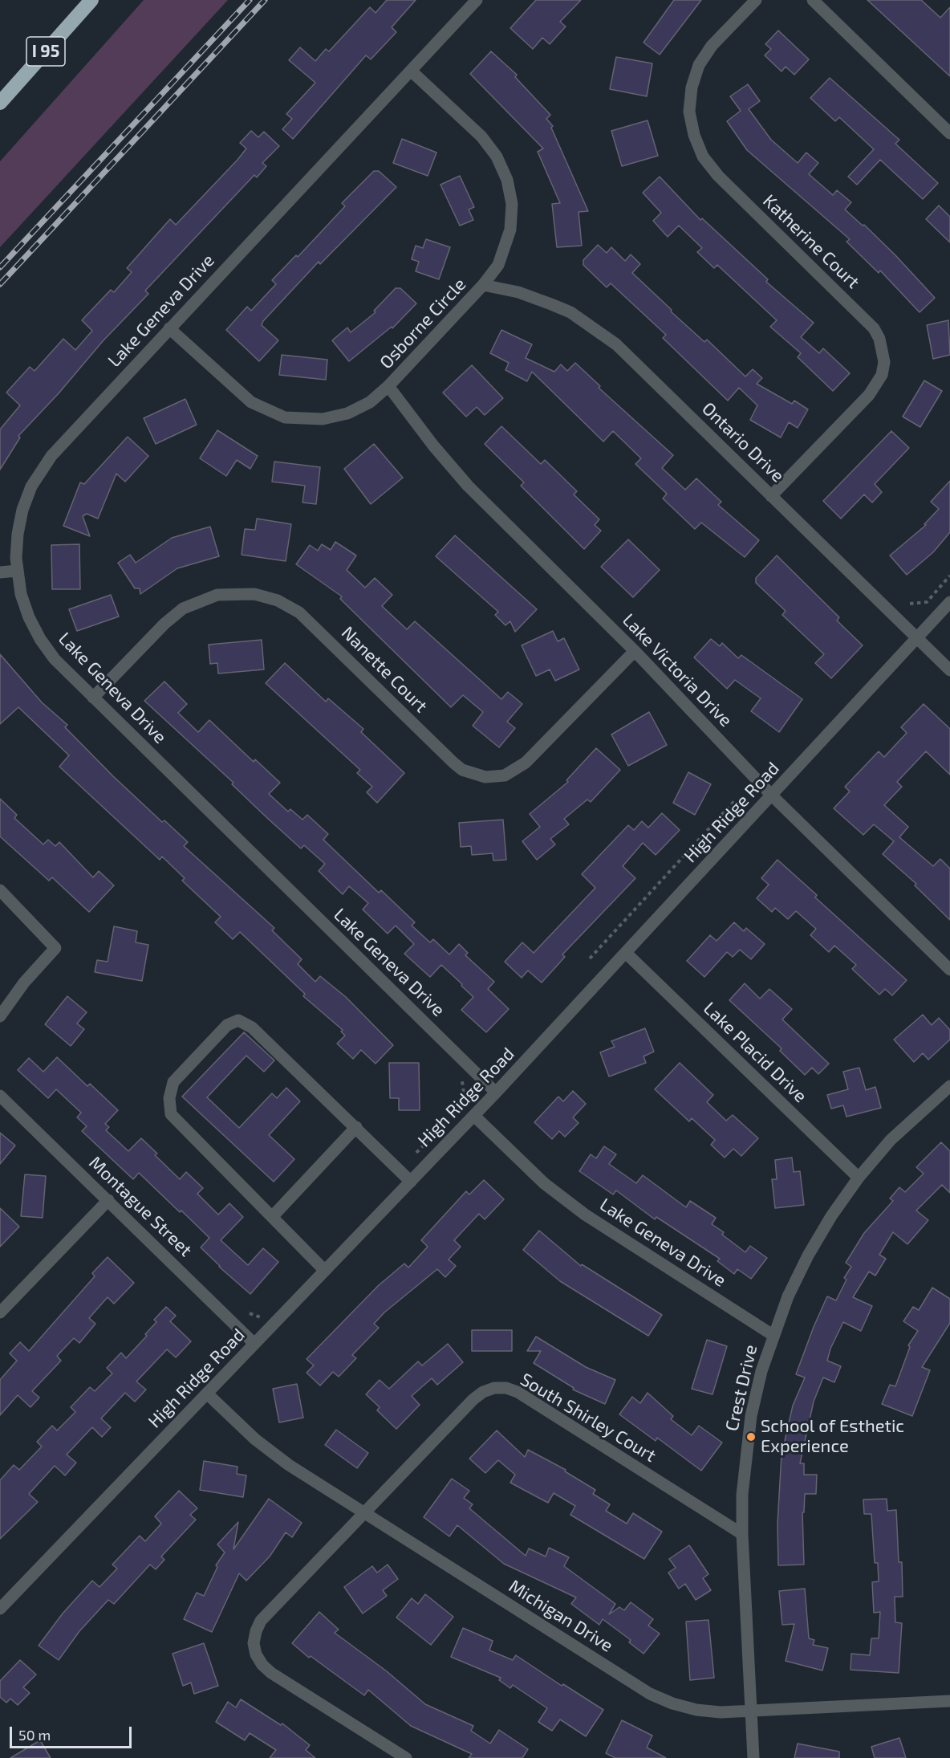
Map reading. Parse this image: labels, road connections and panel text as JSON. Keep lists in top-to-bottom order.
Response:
{
  "streets": {
    "highway": ["I 95"],
    "street": [
      "Katherine Court",
      "Lake Geneva Drive",
      "Osborne Circle",
      "Ontario Drive",
      "Nanette Court",
      "Lake Victoria Drive",
      "High Ridge Road",
      "Lake Placid Drive",
      "Montague Street",
      "Crest Drive",
      "South Shirley Court",
      "Michigan Drive"
    ]
  },
  "crossings": [
    ["Katherine Court", "Ontario Drive"],
    ["Lake Geneva Drive", "Osborne Circle"],
    ["Lake Geneva Drive", "Nanette Court"],
    ["Lake Geneva Drive", "High Ridge Road"],
    ["Lake Geneva Drive", "Crest Drive"],
    ["Osborne Circle", "Ontario Drive"],
    ["Osborne Circle", "Lake Victoria Drive"],
    ["Ontario Drive", "High Ridge Road"],
    ["Nanette Court", "Lake Victoria Drive"],
    ["Lake Victoria Drive", "High Ridge Road"],
    ["High Ridge Road", "Lake Placid Drive"],
    ["High Ridge Road", "Montague Street"],
    ["High Ridge Road", "Michigan Drive"],
    ["Lake Placid Drive", "Crest Drive"],
    ["Crest Drive", "South Shirley Court"],
    ["Crest Drive", "Michigan Drive"],
    ["South Shirley Court", "Michigan Drive"]
  ],
  "places": ["School of Esthetic Experience"],
  "scale_bar": "50 m"
}
